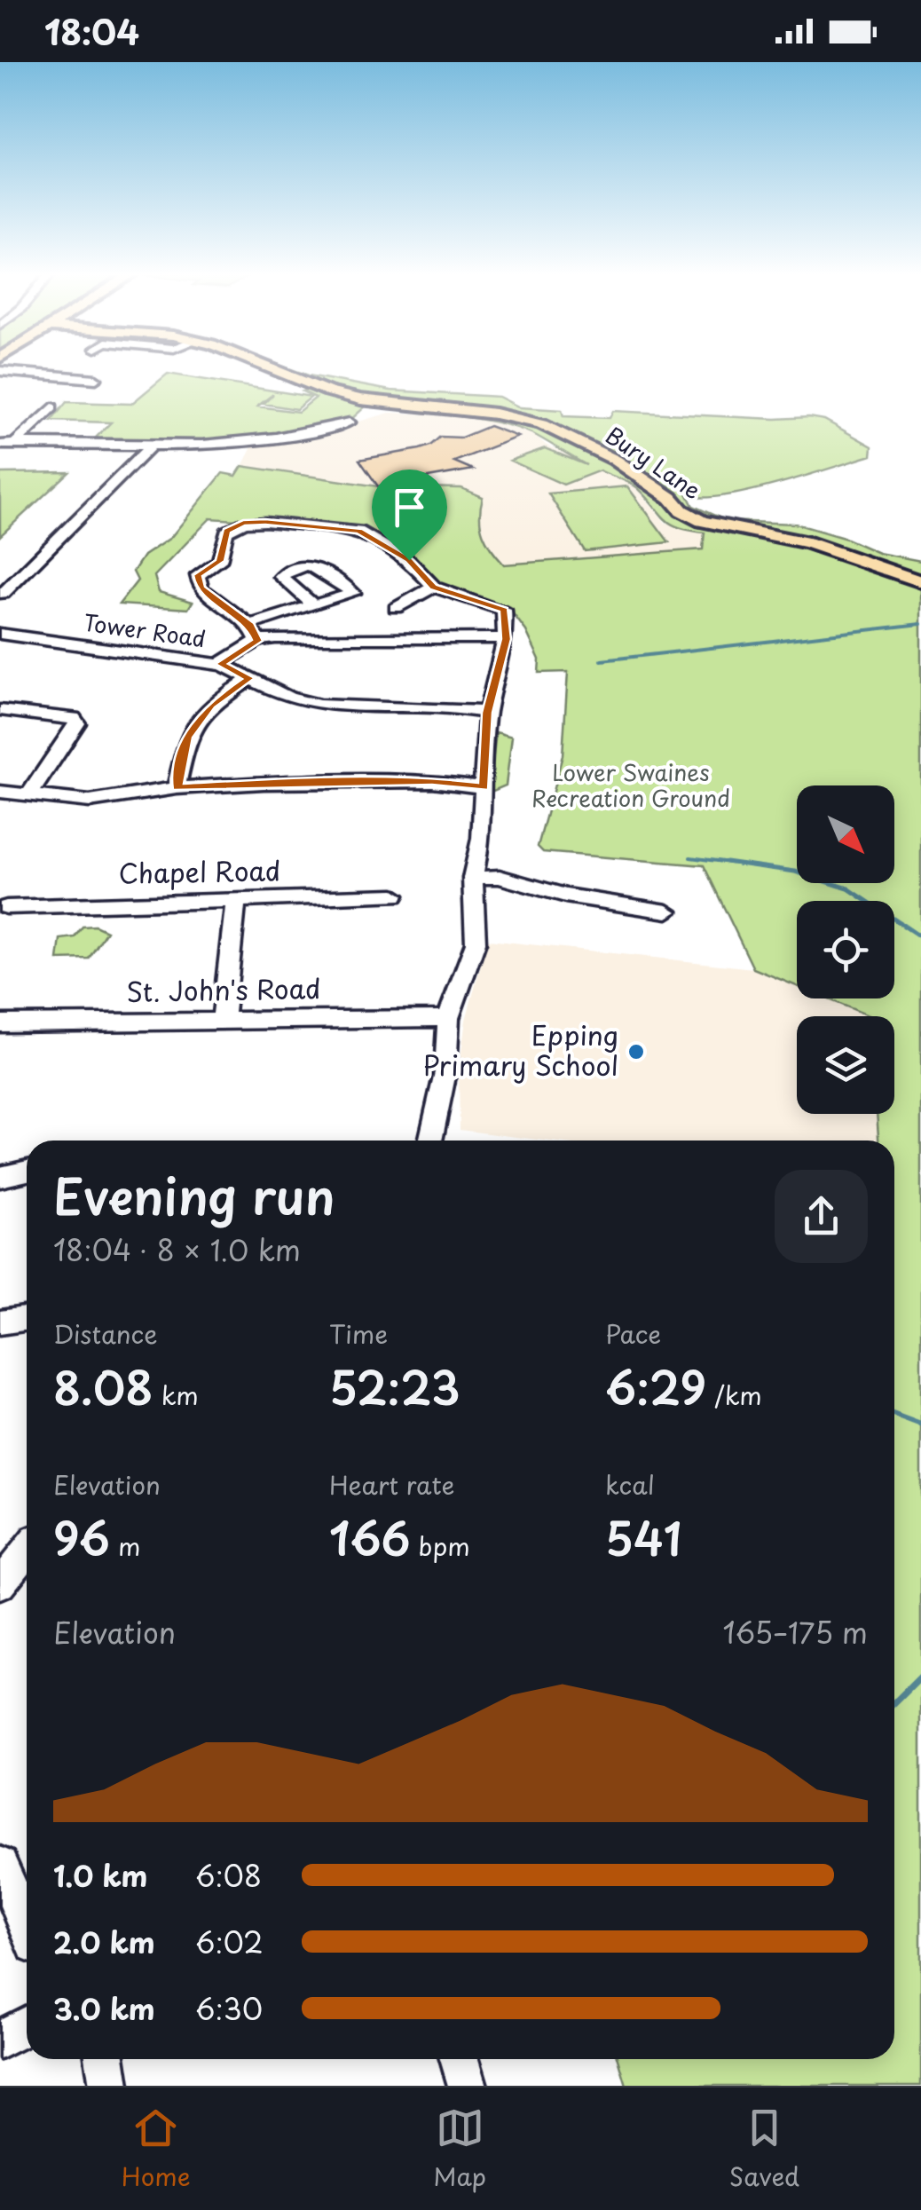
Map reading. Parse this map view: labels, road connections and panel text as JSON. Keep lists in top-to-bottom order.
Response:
{
  "streets": {
    "main road": ["Bury Lane"],
    "street": ["Tower Road", "Chapel Road", "St. John's Road"]
  },
  "parks": ["Lower Swaines Recreation Ground"],
  "places": ["Epping Primary School"],
  "north": "bottom right",
  "page": {
    "status": "18:04",
    "heading": ["Evening run", "18:04 · 8 × 1.0 km"],
    "stats": [
      ["Distance", "8.08 km"],
      ["Time", "52:23"],
      ["Pace", "6:29 /km"],
      ["Elevation", "96 m"],
      ["Heart rate", "166 bpm"],
      ["kcal", "541"]
    ],
    "chart": ["Elevation", "165–175 m"],
    "list": [
      {
        "name": "1.0 km",
        "note": "6:08"
      },
      {
        "name": "2.0 km",
        "note": "6:02"
      },
      {
        "name": "3.0 km",
        "note": "6:30"
      }
    ],
    "tabs": ["Home", "Map", "Saved"]
  }
}
